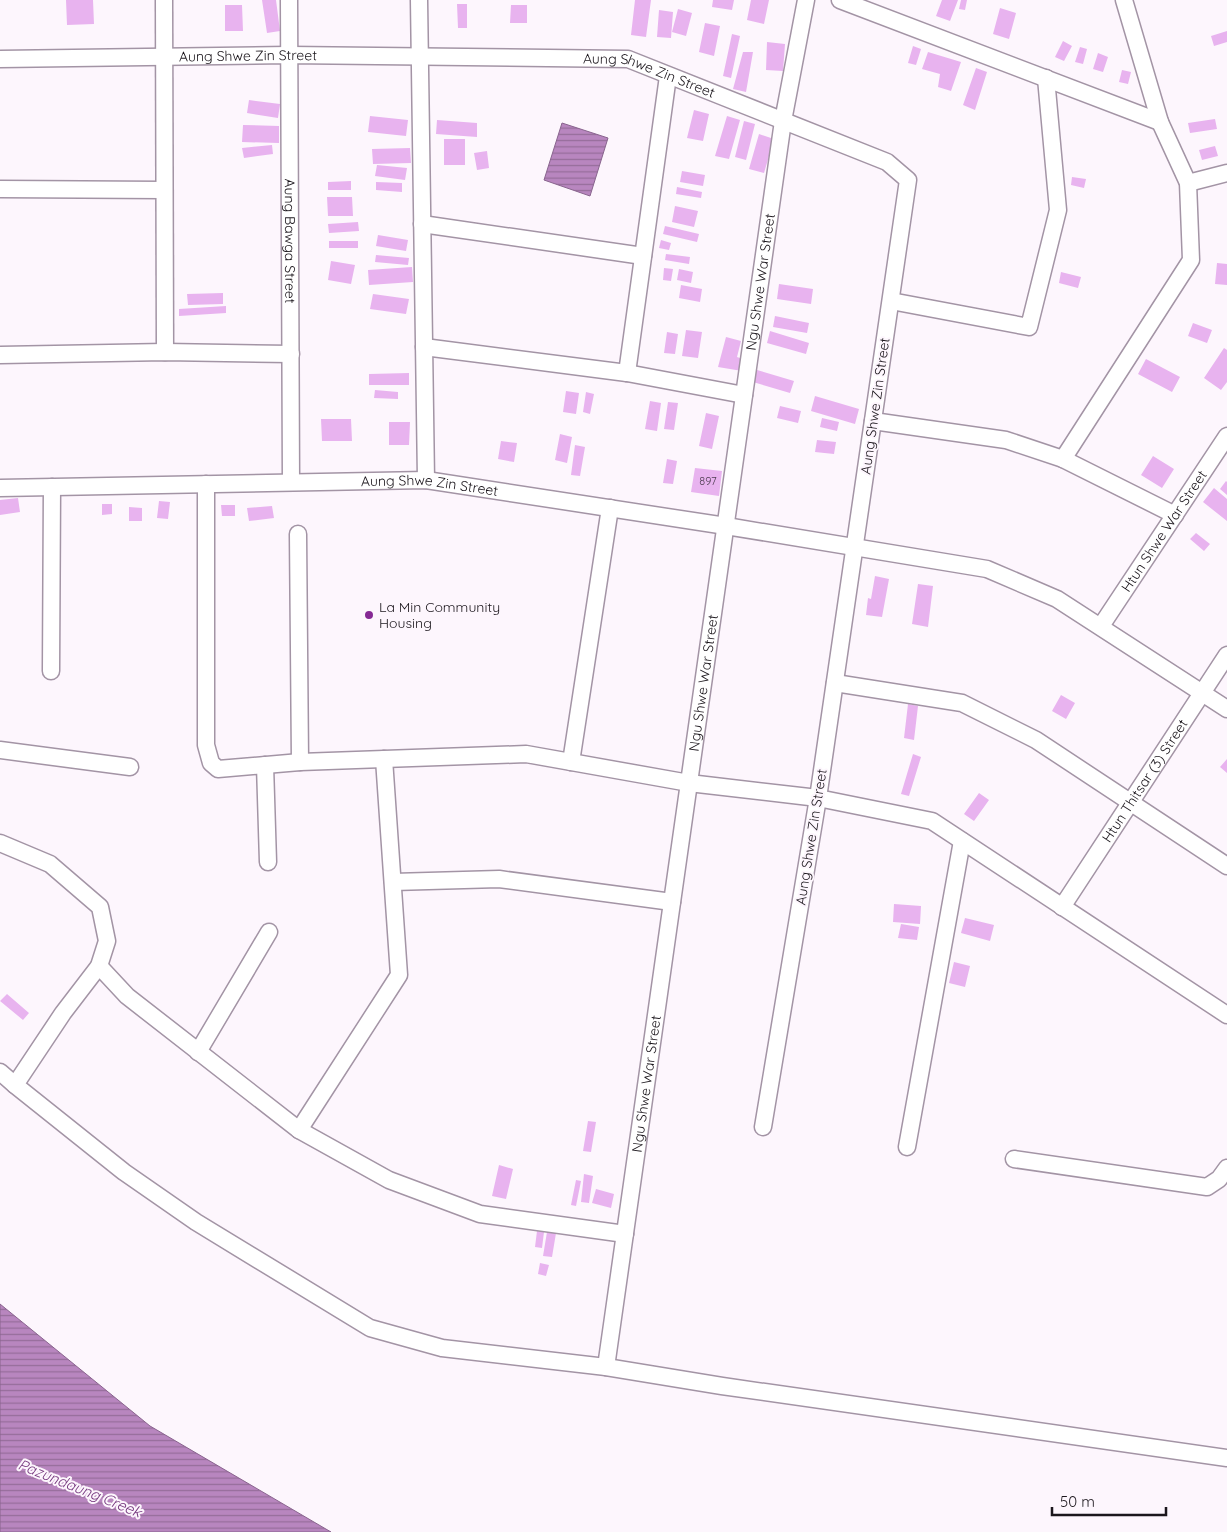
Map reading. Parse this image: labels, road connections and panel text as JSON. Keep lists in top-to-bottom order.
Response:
{
  "streets": {
    "street": [
      "Aung Shwe Zin Street",
      "Aung Bawga Street",
      "Ngu Shwe War Street",
      "Htun Shwe War Street",
      "Htun Thitsar (3) Street"
    ]
  },
  "crossings": [
    ["Aung Shwe Zin Street", "Aung Bawga Street"],
    ["Aung Shwe Zin Street", "Ngu Shwe War Street"],
    ["Aung Shwe Zin Street", "Htun Shwe War Street"],
    ["Aung Shwe Zin Street", "Htun Thitsar (3) Street"]
  ],
  "water": ["Pazundaung Creek"],
  "places": ["La Min Community Housing"],
  "house_numbers": ["897"],
  "scale_bar": "50 m"
}
